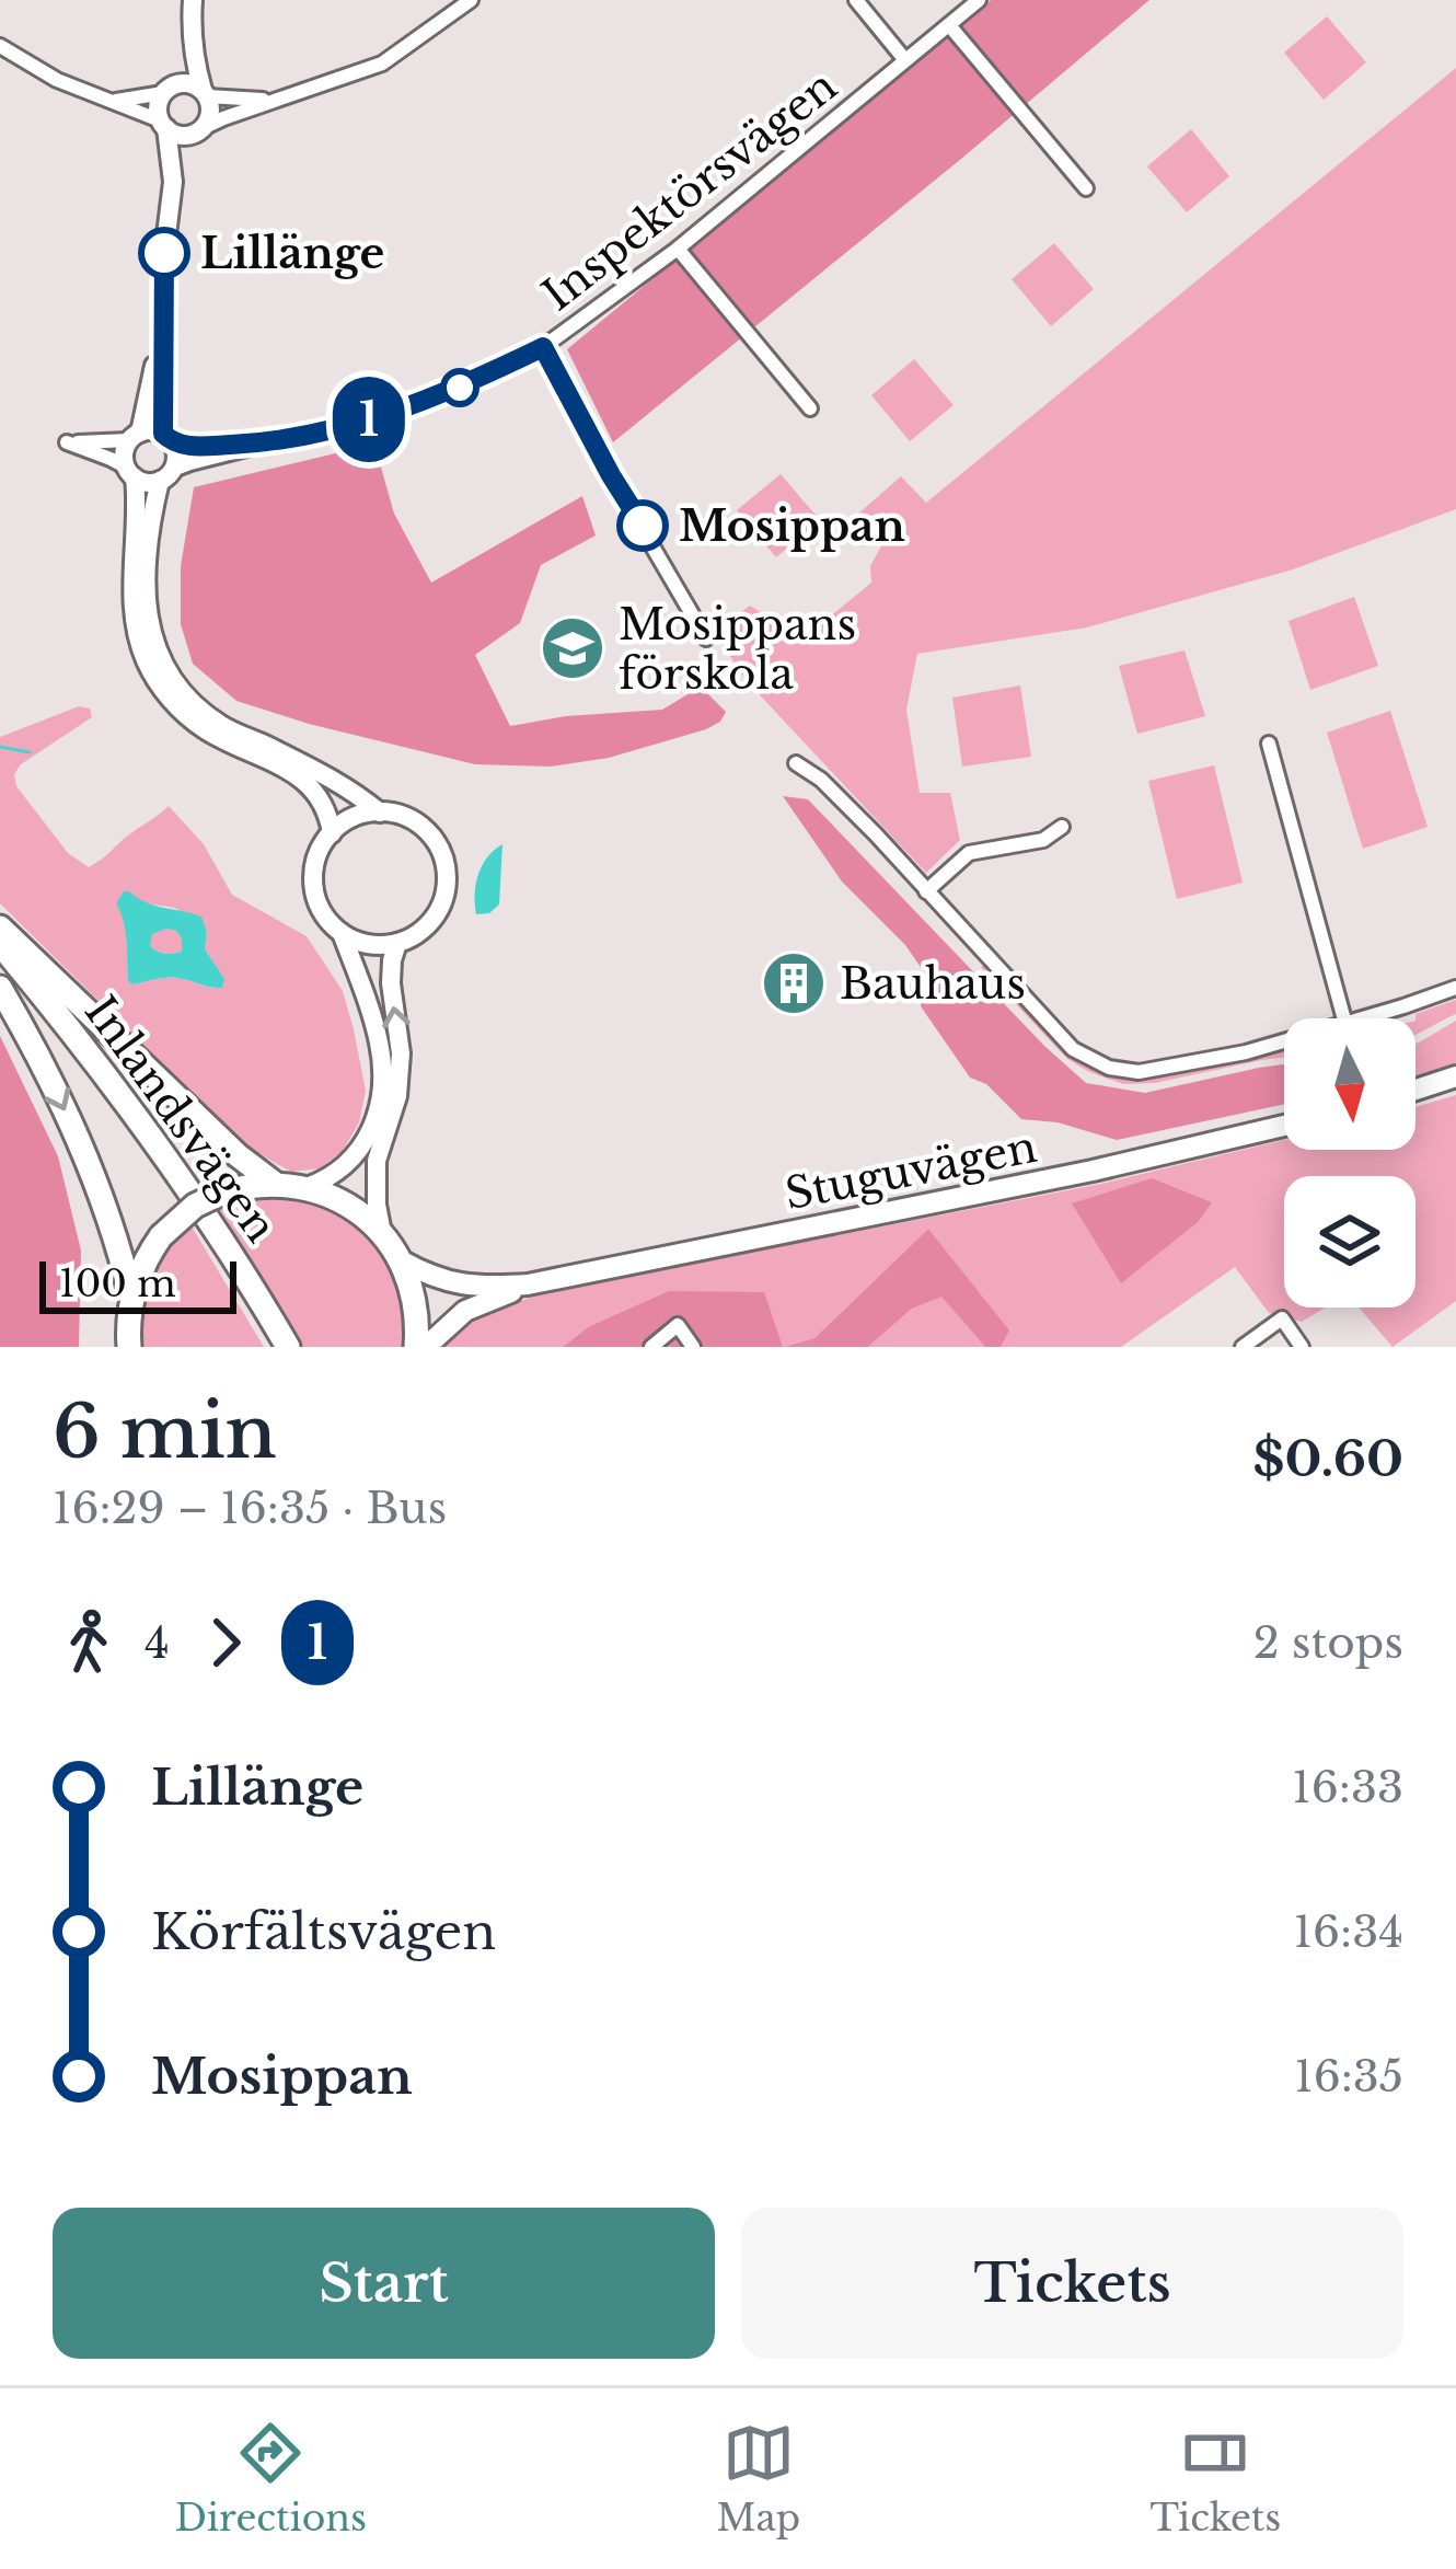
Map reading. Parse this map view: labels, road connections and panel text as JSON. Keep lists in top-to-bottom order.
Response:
{
  "streets": {
    "highway": ["Inlandsvägen"],
    "main road": ["Stuguvägen"],
    "street": ["Inspektörsvägen"]
  },
  "places": {
    "other": ["Lillänge", "Mosippan"],
    "school or university": ["Mosippans förskola"],
    "building": ["Bauhaus"]
  },
  "lines": ["bus line 1"],
  "scale_bar": "100 m",
  "north": "bottom",
  "page": {
    "on_map": "1",
    "scale": "100 m",
    "heading": ["6 min", "16:29 – 16:35 · Bus", "$0.60"],
    "legs": ["4", "1", "2 stops"],
    "list": [
      {
        "name": "Lillänge",
        "value": "16:33"
      },
      {
        "name": "Körfältsvägen",
        "value": "16:34"
      },
      {
        "name": "Mosippan",
        "value": "16:35"
      }
    ],
    "buttons": ["Start", "Tickets"],
    "tabs": ["Directions", "Map", "Tickets"]
  }
}
